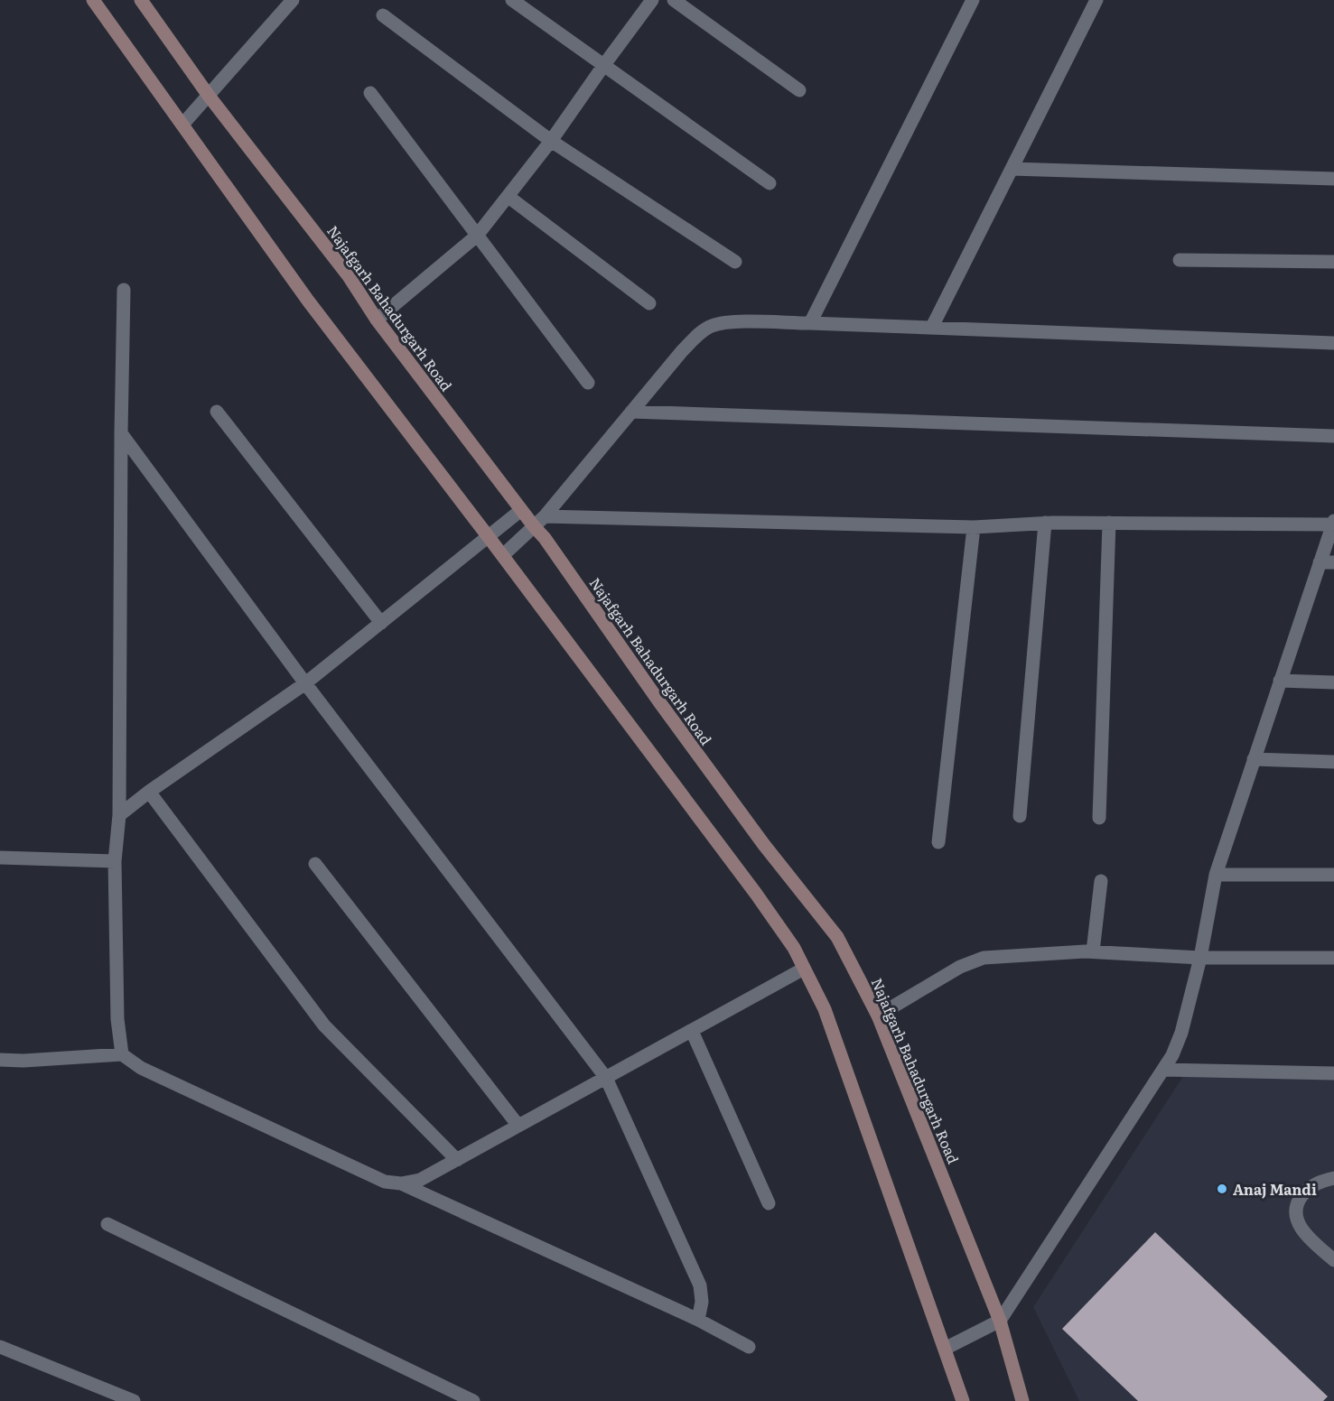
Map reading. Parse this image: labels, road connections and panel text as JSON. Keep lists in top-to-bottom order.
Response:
{
  "streets": {
    "main road": ["Najafgarh Bahadurgarh Road"]
  },
  "places": ["Anaj Mandi"]
}
